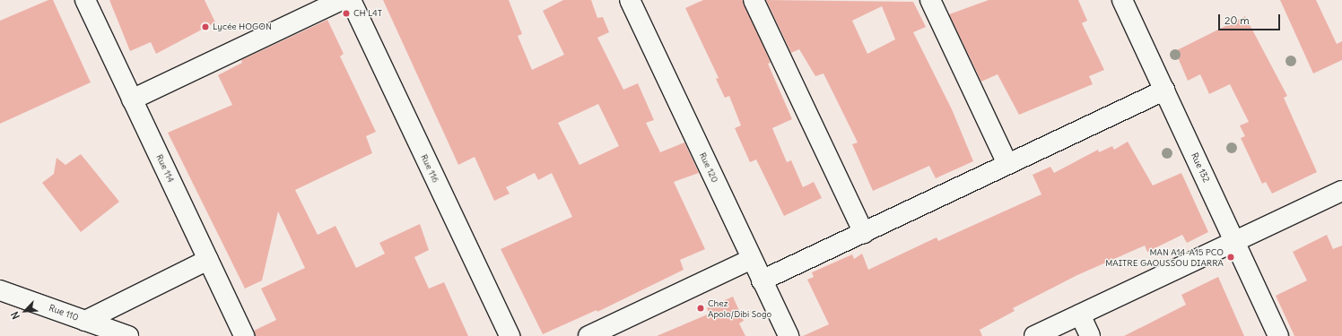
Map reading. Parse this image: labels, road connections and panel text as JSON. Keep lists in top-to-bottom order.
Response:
{
  "streets": {
    "street": [
      "Rue 120",
      "Rue 132",
      "Rue 114",
      "Rue 116",
      "Rue 110"
    ]
  },
  "places": [
    "CH L4T",
    "Lycée HOGON",
    "MAN A14-A15 PCO MAITRE GAOUSSOU DIARRA",
    "Chez Apolo/Dibi Sogo"
  ],
  "scale_bar": "20 m",
  "north": "bottom left"
}
